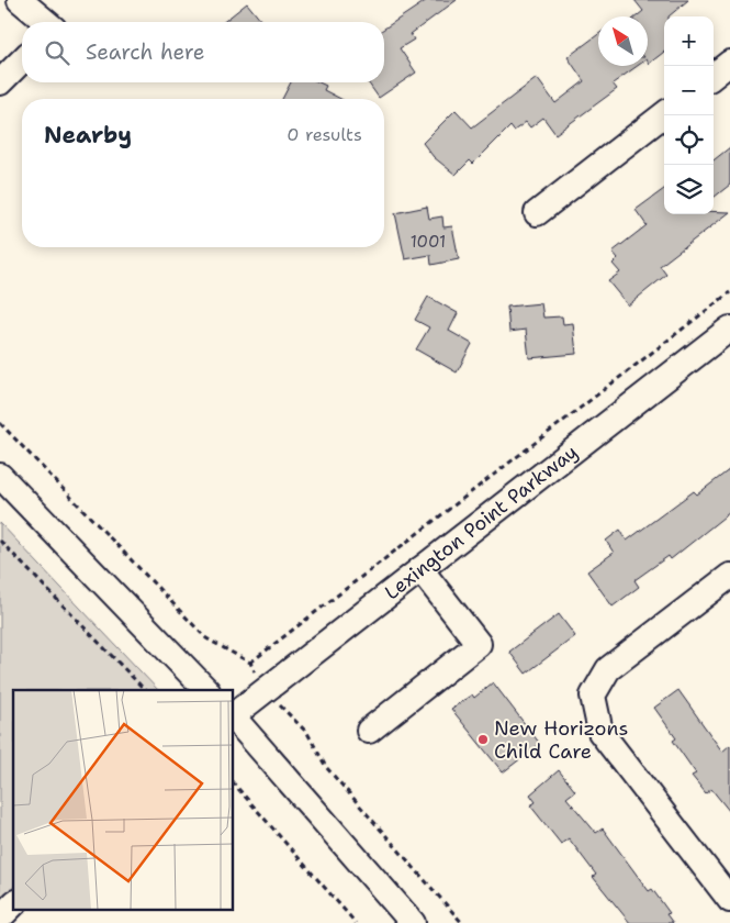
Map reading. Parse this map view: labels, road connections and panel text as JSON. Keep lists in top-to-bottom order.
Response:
{
  "streets": {
    "street": ["Lexington Point Parkway"]
  },
  "places": ["New Horizons Child Care"],
  "house_numbers": ["1001"],
  "north": "top left",
  "page": {
    "map_buttons": ["+", "−"],
    "search": "Search here",
    "heading": ["Nearby", "0 results"]
  }
}
